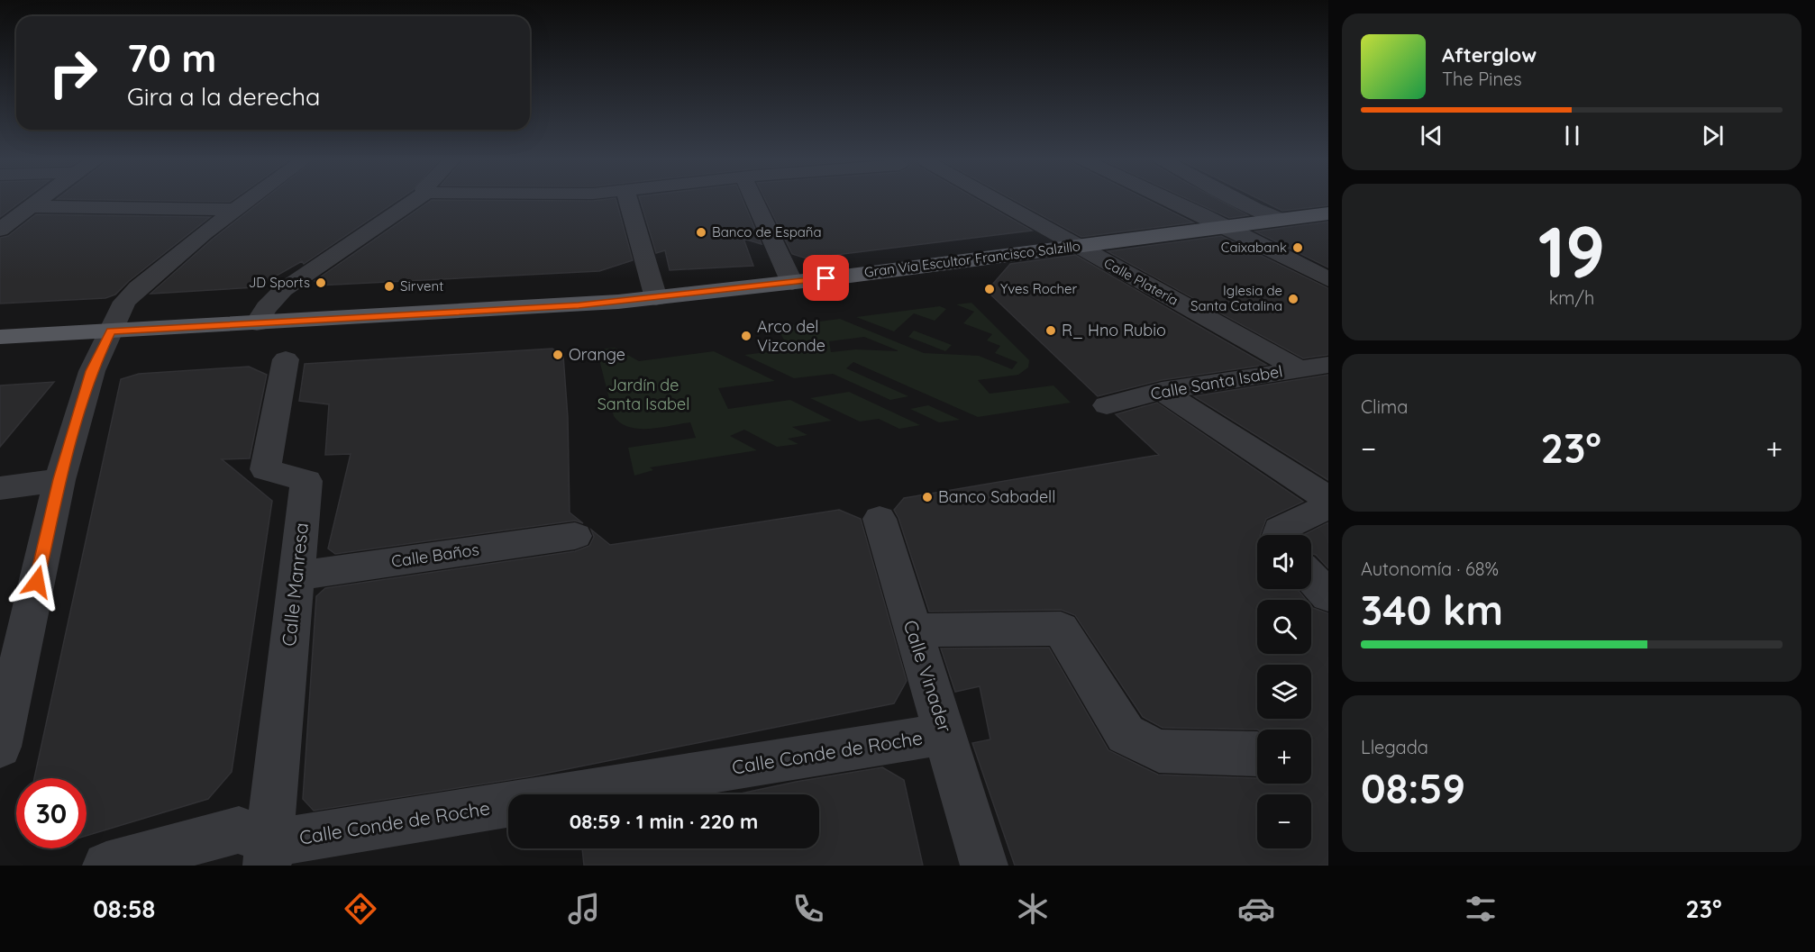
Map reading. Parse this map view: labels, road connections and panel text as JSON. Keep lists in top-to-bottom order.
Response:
{
  "streets": {
    "main road": ["Gran Vía Escultor Francisco Salzillo"],
    "street": [
      "Calle Platería",
      "Calle Santa Isabel",
      "Calle Baños",
      "Calle Manresa",
      "Calle Vinader",
      "Calle Conde de Roche"
    ]
  },
  "crossings": [
    ["Gran Vía Escultor Francisco Salzillo", "Calle Platería"],
    ["Calle Platería", "Calle Santa Isabel"],
    ["Calle Baños", "Calle Manresa"],
    ["Calle Manresa", "Calle Conde de Roche"],
    ["Calle Vinader", "Calle Conde de Roche"]
  ],
  "parks": ["Jardín de Santa Isabel"],
  "places": [
    "Banco de España",
    "Caixabank",
    "JD Sports",
    "Sirvent",
    "Yves Rocher",
    "Iglesia de Santa Catalina",
    "R_ Hno Rubio",
    "Arco del Vizconde",
    "Orange",
    "Banco Sabadell"
  ],
  "page": {
    "turn": ["70 m", "Gira a la derecha"],
    "song": ["Afterglow", "The Pines"],
    "tile": [
      ["19", "km/h"],
      "Clima",
      ["Autonomía · 68%", "340 km"],
      ["Llegada", "08:59"]
    ],
    "heat": ["−", "23°", "+"],
    "map_buttons": ["+", "−"],
    "limit": "30",
    "trip": "08:59 · 1 min · 220 m",
    "tabs": ["08:58", "23°"]
  }
}
